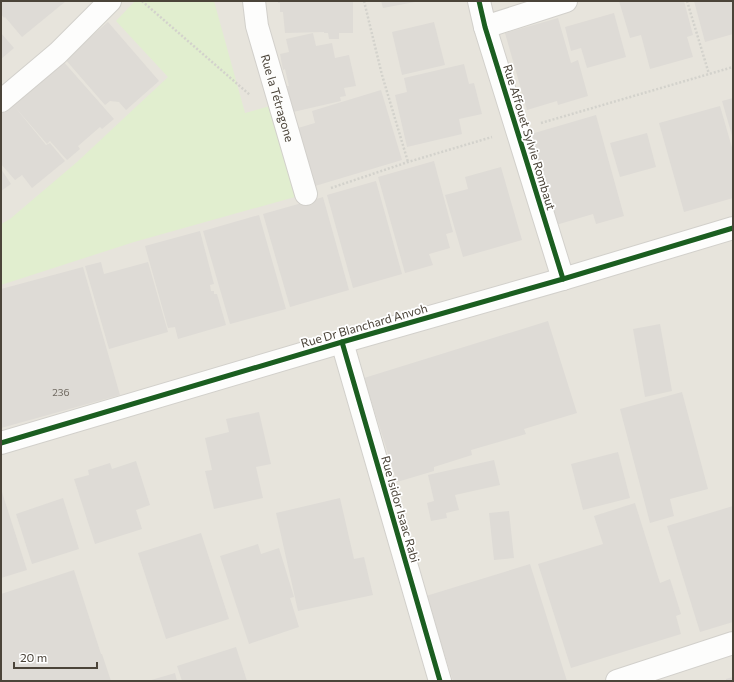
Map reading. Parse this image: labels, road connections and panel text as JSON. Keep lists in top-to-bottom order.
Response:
{
  "streets": {
    "street": [
      "Rue la Tétragone",
      "Rue Affouet Sylvie Rombaut",
      "Rue Dr Blanchard Anvoh",
      "Rue Isidor Isaac Rabi"
    ]
  },
  "crossings": [
    ["Rue Affouet Sylvie Rombaut", "Rue Dr Blanchard Anvoh"],
    ["Rue Dr Blanchard Anvoh", "Rue Isidor Isaac Rabi"]
  ],
  "house_numbers": ["236"],
  "scale_bar": "20 m"
}
